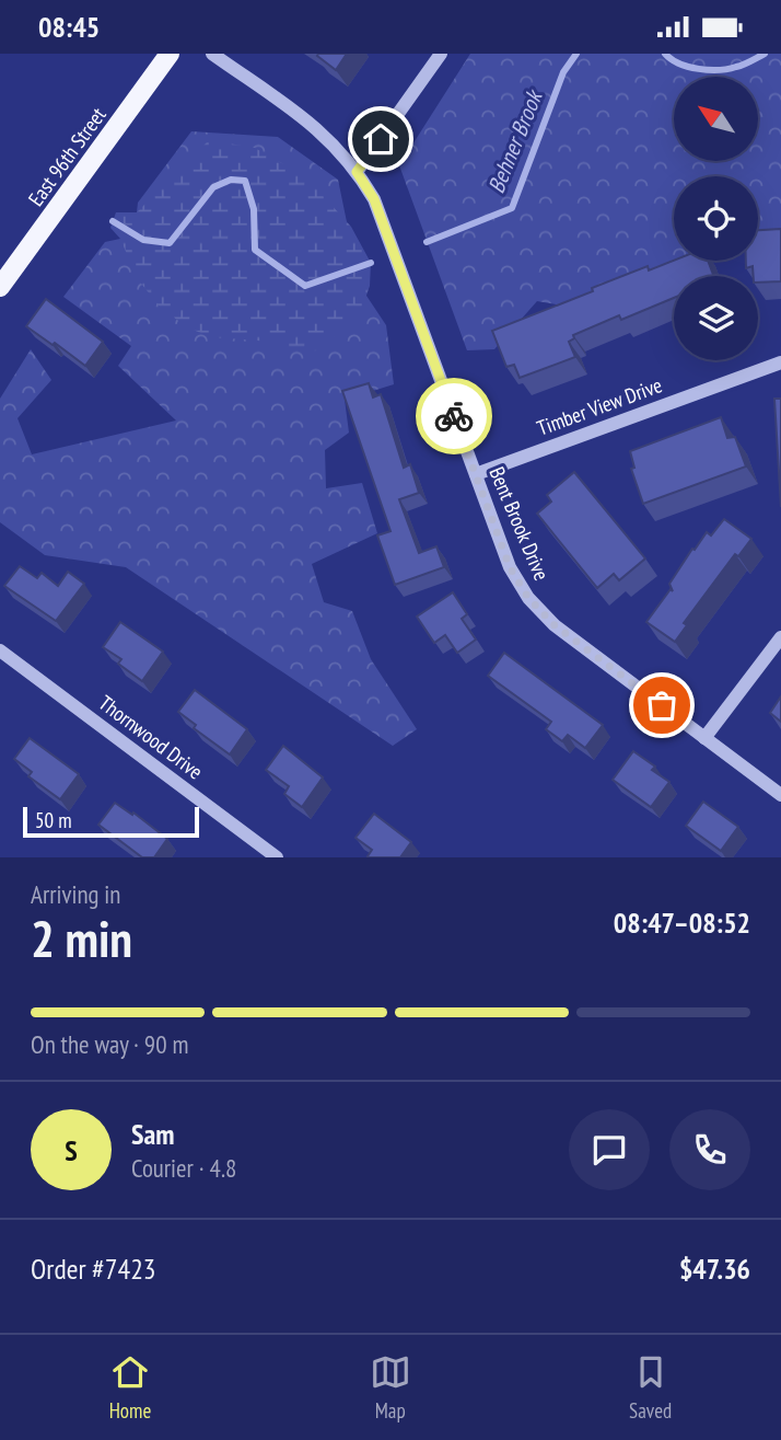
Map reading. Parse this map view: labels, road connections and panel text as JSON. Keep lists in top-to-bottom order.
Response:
{
  "streets": {
    "main road": ["East 96th Street"],
    "street": ["Timber View Drive", "Bent Brook Drive", "Thornwood Drive"]
  },
  "crossings": [
    ["Timber View Drive", "Bent Brook Drive"]
  ],
  "water": ["Behner Brook"],
  "scale_bar": "50 m",
  "north": "top left",
  "page": {
    "status": "08:45",
    "scale": "50 m",
    "heading": ["2 min", "Arriving in", "08:47–08:52"],
    "panel": [
      "Sam",
      "Courier · 4.8",
      "Order #7423",
      "$47.36"
    ],
    "bar": "On the way · 90 m",
    "round": "S",
    "tabs": ["Home", "Map", "Saved"]
  }
}
